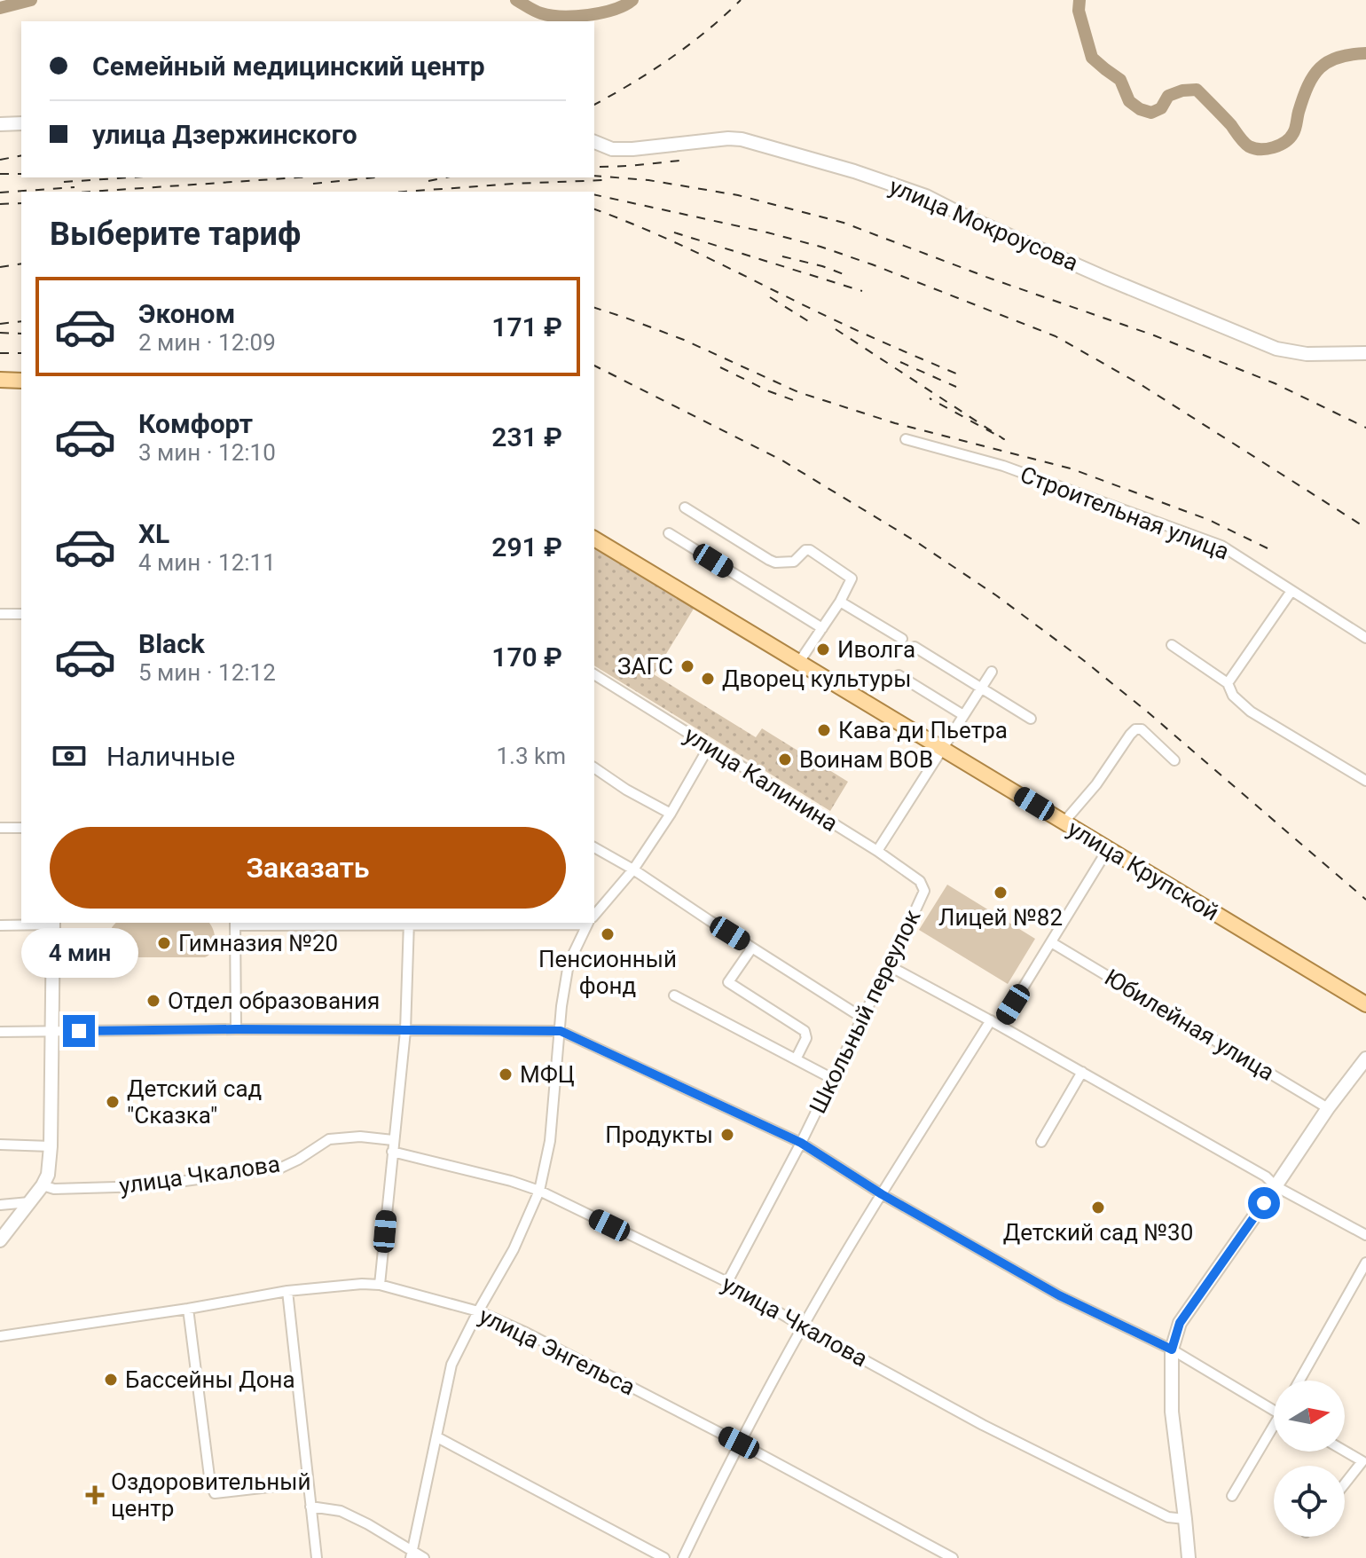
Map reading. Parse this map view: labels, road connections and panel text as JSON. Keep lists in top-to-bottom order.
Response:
{
  "streets": {
    "main road": ["улица Крупской"],
    "street": [
      "улица Мокроусова",
      "Строительная улица",
      "улица Калинина",
      "Школьный переулок",
      "Юбилейная улица",
      "улица Чкалова",
      "улица Энгельса"
    ]
  },
  "crossings": [
    ["улица Калинина", "Школьный переулок"],
    ["Школьный переулок", "улица Чкалова"]
  ],
  "places": {
    "other": [
      "Иволга",
      "ЗАГС",
      "Дворец культуры",
      "Кава ди Пьетра",
      "Воинам ВОВ",
      "Лицей №82",
      "Пенсионный фонд",
      "Гимназия №20",
      "Отдел образования",
      "МФЦ",
      "Детский сад \"Сказка\"",
      "Продукты",
      "Детский сад №30",
      "Бассейны Дона"
    ],
    "health": ["Оздоровительный центр"]
  },
  "north": "right",
  "page": {
    "banner": ["Семейный медицинский центр", "улица Дзержинского"],
    "heading": "Выберите тариф",
    "list": [
      {
        "name": "Эконом",
        "note": "2 мин · 12:09",
        "value": "171 ₽"
      },
      {
        "name": "Комфорт",
        "note": "3 мин · 12:10",
        "value": "231 ₽"
      },
      {
        "name": "XL",
        "note": "4 мин · 12:11",
        "value": "291 ₽"
      },
      {
        "name": "Black",
        "note": "5 мин · 12:12",
        "value": "170 ₽"
      }
    ],
    "pay": ["Наличные", "1.3 km"],
    "buttons": "Заказать",
    "bubble": "4 мин"
  }
}
